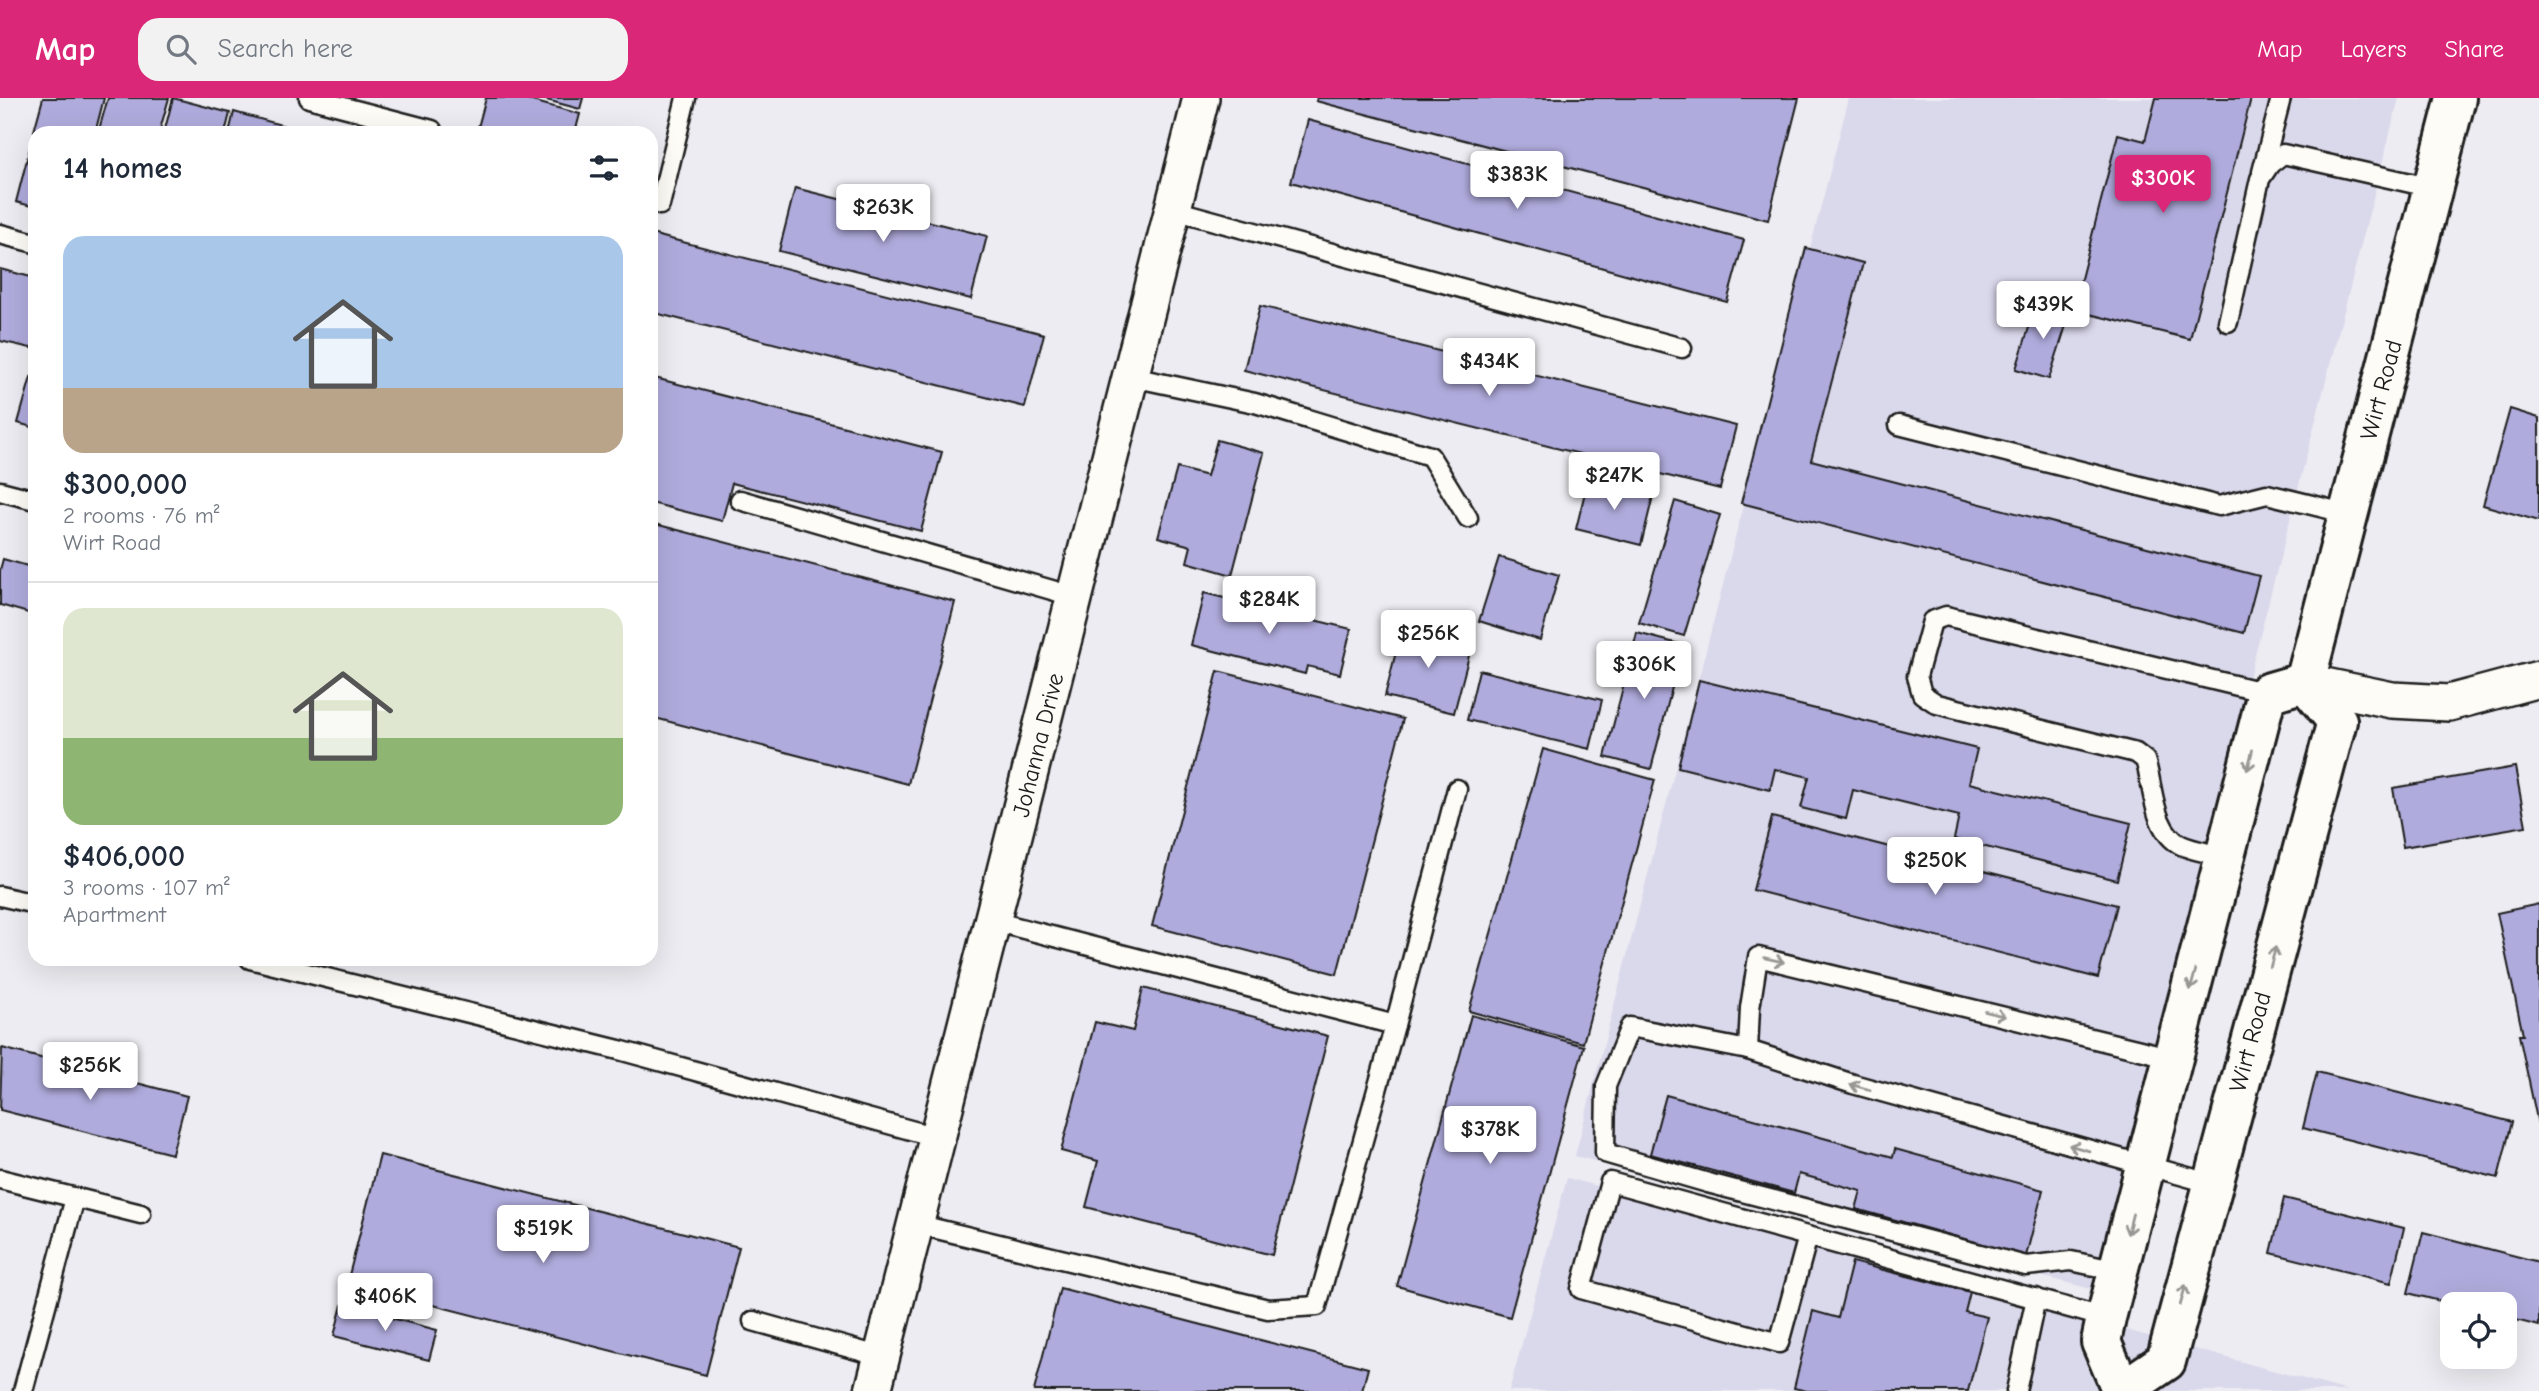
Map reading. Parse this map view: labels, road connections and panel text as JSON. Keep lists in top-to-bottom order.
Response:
{
  "streets": {
    "main road": ["Wirt Road"],
    "street": ["Johanna Drive"]
  },
  "page": {
    "header": "Map",
    "search": "Search here",
    "nav": ["Map", "Layers", "Share"],
    "heading": "14 homes",
    "price": [
      "$383K",
      "$300K",
      "$263K",
      "$439K",
      "$434K",
      "$247K",
      "$284K",
      "$256K",
      "$306K",
      "$250K",
      "$256K",
      "$378K",
      "$519K",
      "$406K"
    ],
    "list": [
      {
        "name": "$300,000",
        "note": "2 rooms · 76 m² · Wirt Road"
      },
      {
        "name": "$406,000",
        "note": "3 rooms · 107 m² · Apartment"
      }
    ]
  }
}
